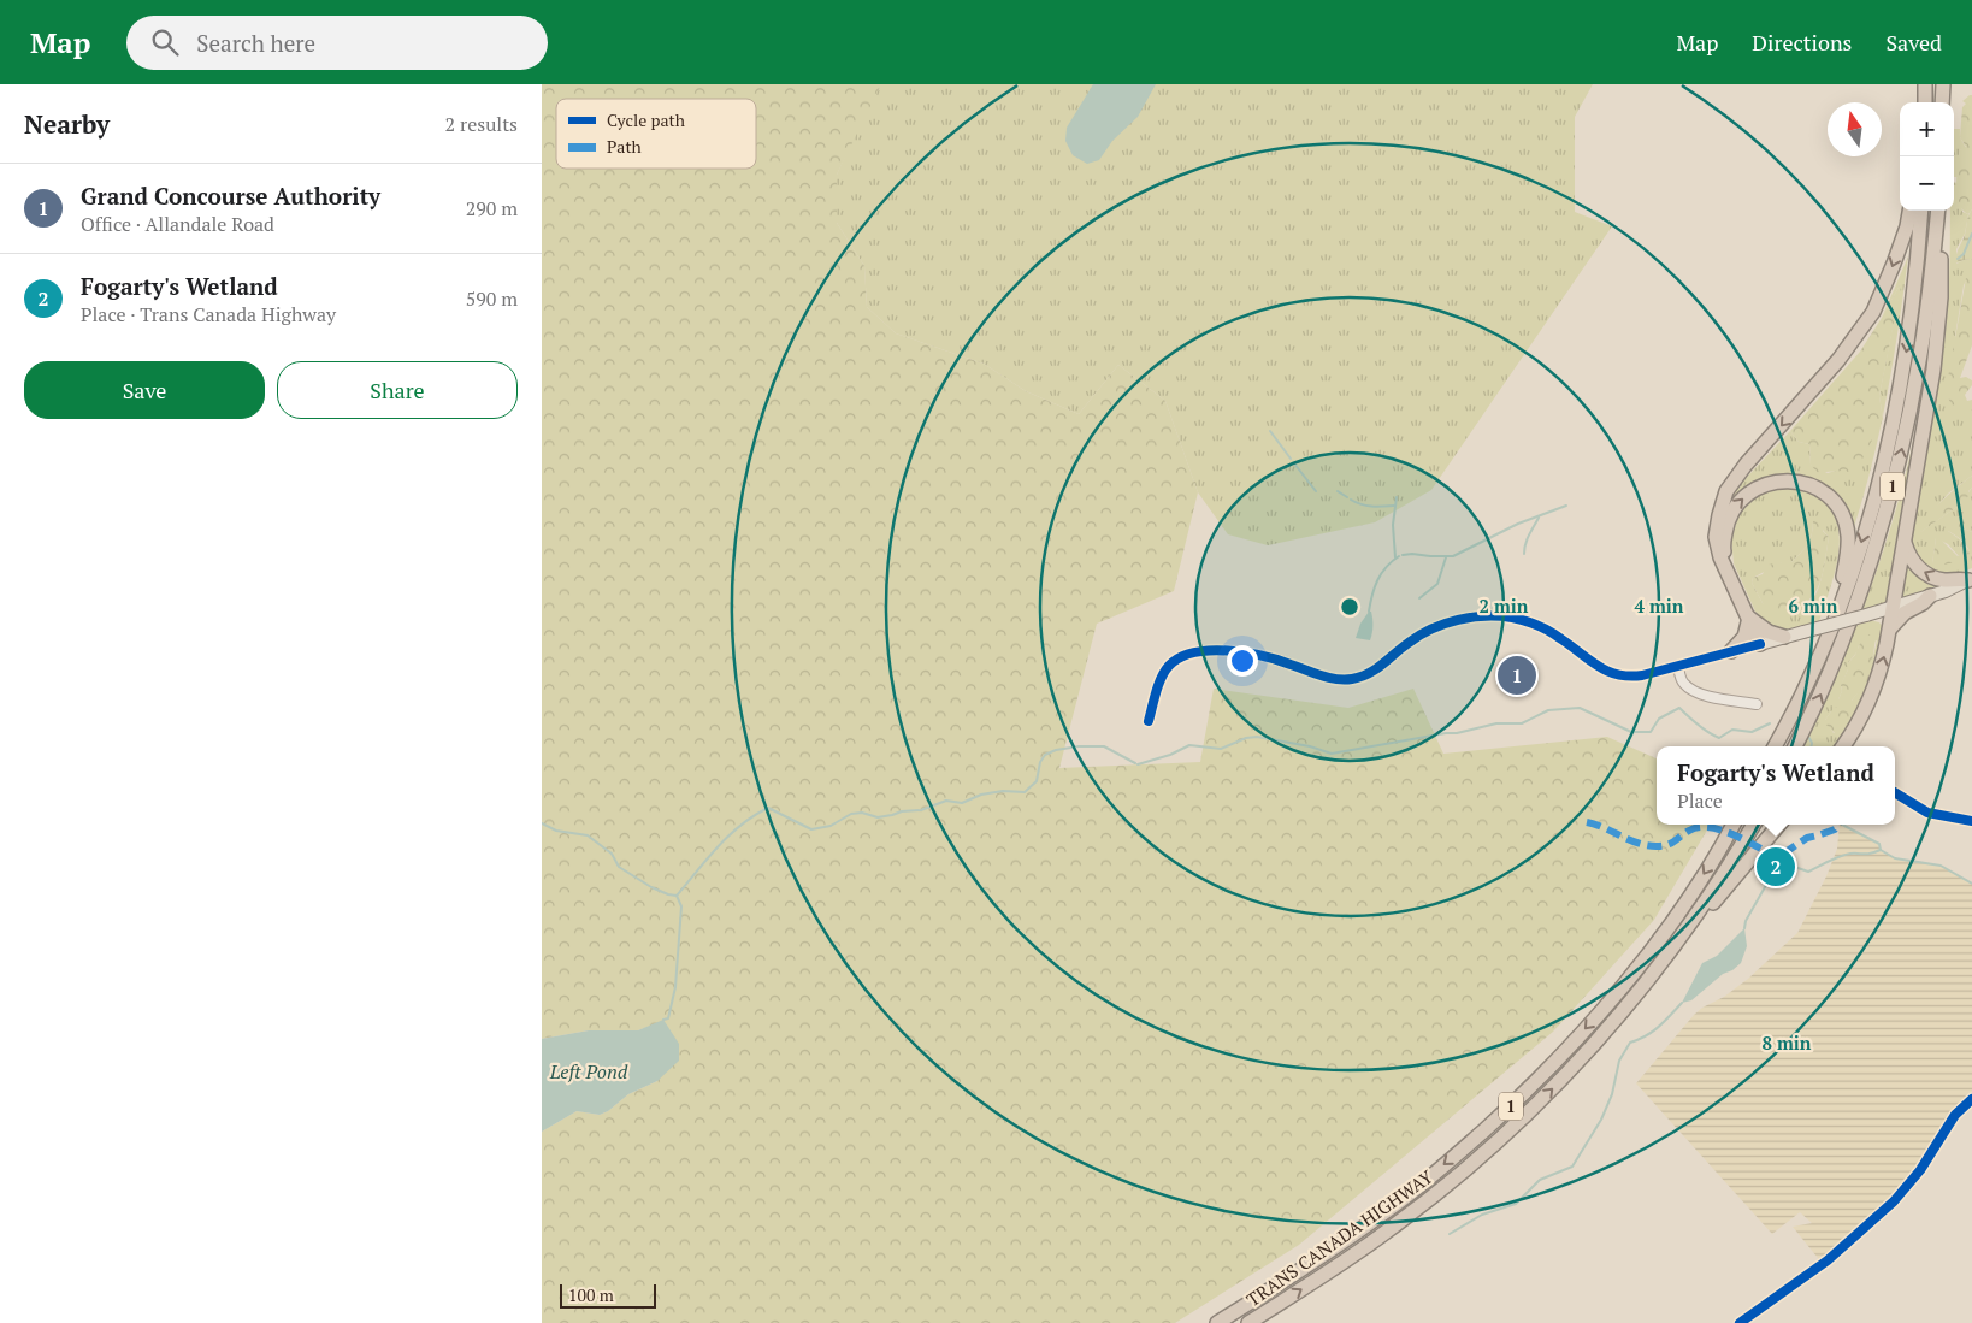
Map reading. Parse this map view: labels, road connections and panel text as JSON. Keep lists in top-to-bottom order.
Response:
{
  "streets": {
    "highway": ["1", "TRANS CANADA HIGHWAY"]
  },
  "water": ["Left Pond"],
  "legend": ["Cycle path", "Path"],
  "scale_bar": "100 m",
  "north": "top",
  "page": {
    "header": "Map",
    "search": "Search here",
    "nav": ["Map", "Directions", "Saved"],
    "heading": ["Nearby", "2 results"],
    "map_buttons": ["+", "−"],
    "list": [
      {
        "mark": "1",
        "name": "Grand Concourse Authority",
        "note": "Office · Allandale Road",
        "value": "290 m"
      },
      {
        "mark": "2",
        "name": "Fogarty's Wetland",
        "note": "Place · Trans Canada Highway",
        "value": "590 m"
      }
    ],
    "buttons": ["Save", "Share"],
    "pins": ["1", "2"],
    "popup": ["Fogarty's Wetland", "Place"],
    "scale": "100 m"
  },
  "rings": [
    "2 min",
    "4 min",
    "6 min",
    "8 min"
  ]
}
